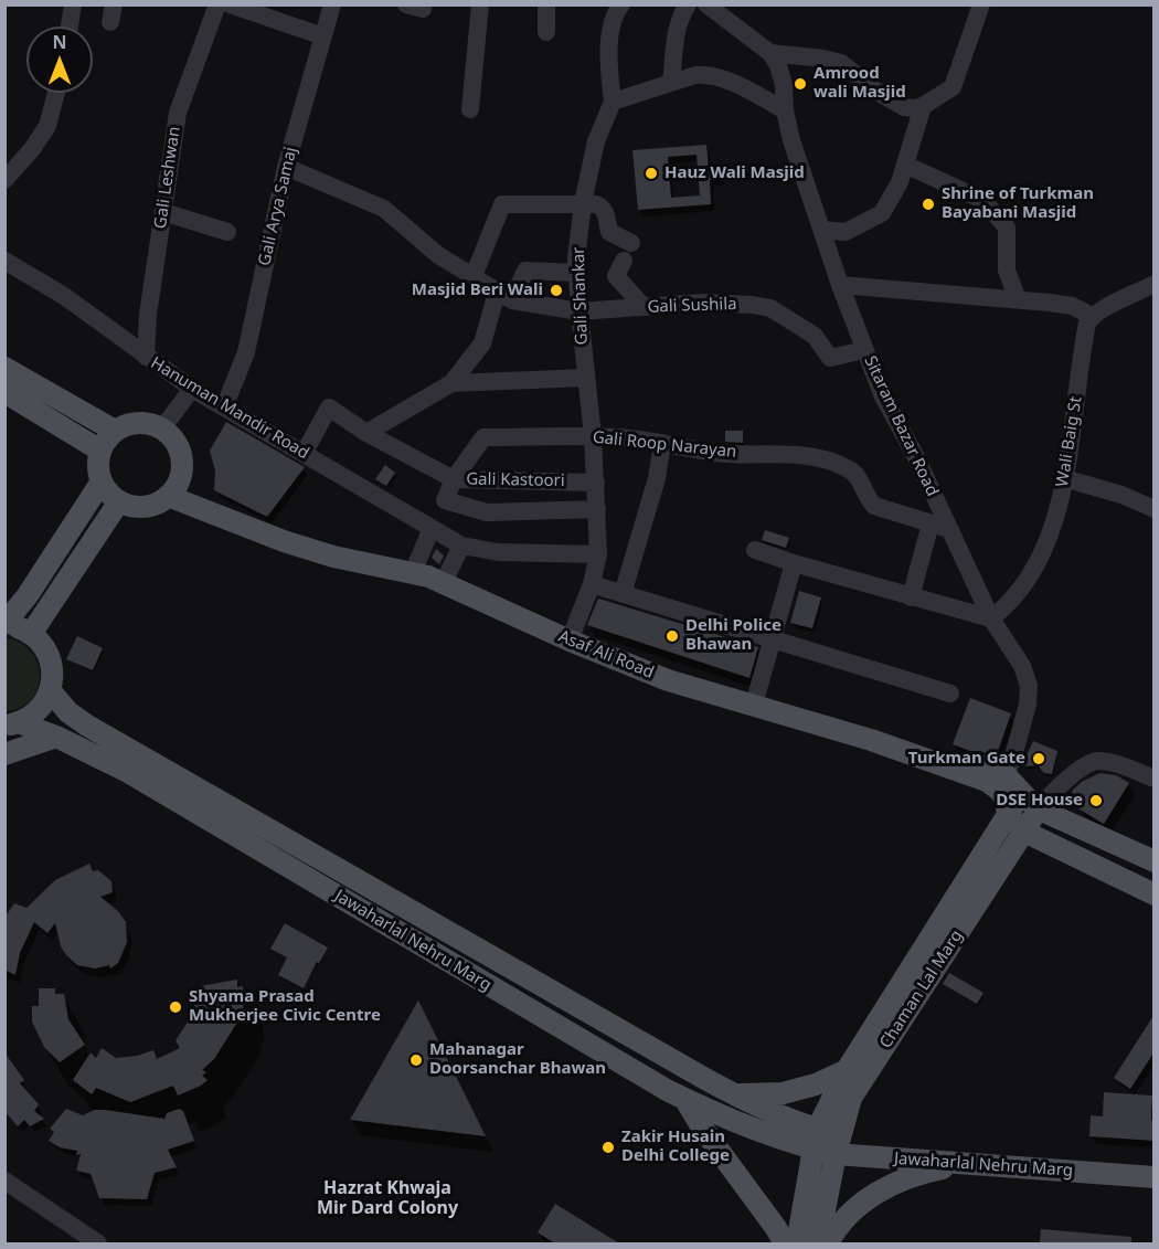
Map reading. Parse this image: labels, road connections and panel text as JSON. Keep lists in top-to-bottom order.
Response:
{
  "streets": {
    "main road": ["Asaf Ali Road", "Jawaharlal Nehru Marg", "Chaman Lal Marg"],
    "street": [
      "Gali Leshwan",
      "Gali Arya Samaj",
      "Gali Shankar",
      "Gali Sushila",
      "Hanuman Mandir Road",
      "Sitaram Bazar Road",
      "Wali Baig St",
      "Gali Roop Narayan",
      "Gali Kastoori"
    ]
  },
  "crossings": [
    ["Gali Leshwan", "Hanuman Mandir Road"],
    ["Gali Arya Samaj", "Hanuman Mandir Road"],
    ["Gali Shankar", "Gali Sushila"],
    ["Gali Shankar", "Hanuman Mandir Road"],
    ["Gali Shankar", "Gali Roop Narayan"],
    ["Gali Shankar", "Gali Kastoori"],
    ["Gali Shankar", "Asaf Ali Road"],
    ["Gali Sushila", "Sitaram Bazar Road"],
    ["Hanuman Mandir Road", "Gali Kastoori"],
    ["Sitaram Bazar Road", "Wali Baig St"],
    ["Sitaram Bazar Road", "Gali Roop Narayan"],
    ["Sitaram Bazar Road", "Asaf Ali Road"],
    ["Gali Roop Narayan", "Gali Kastoori"],
    ["Jawaharlal Nehru Marg", "Chaman Lal Marg"]
  ],
  "districts": ["Hazrat Khwaja Mir Dard Colony"],
  "places": [
    "Amrood wali Masjid",
    "Hauz Wali Masjid",
    "Shrine of Turkman Bayabani Masjid",
    "Masjid Beri Wali",
    "Delhi Police Bhawan",
    "Turkman Gate",
    "DSE House",
    "Shyama Prasad Mukherjee Civic Centre",
    "Mahanagar Doorsanchar Bhawan",
    "Zakir Husain Delhi College"
  ],
  "north": "top"
}
